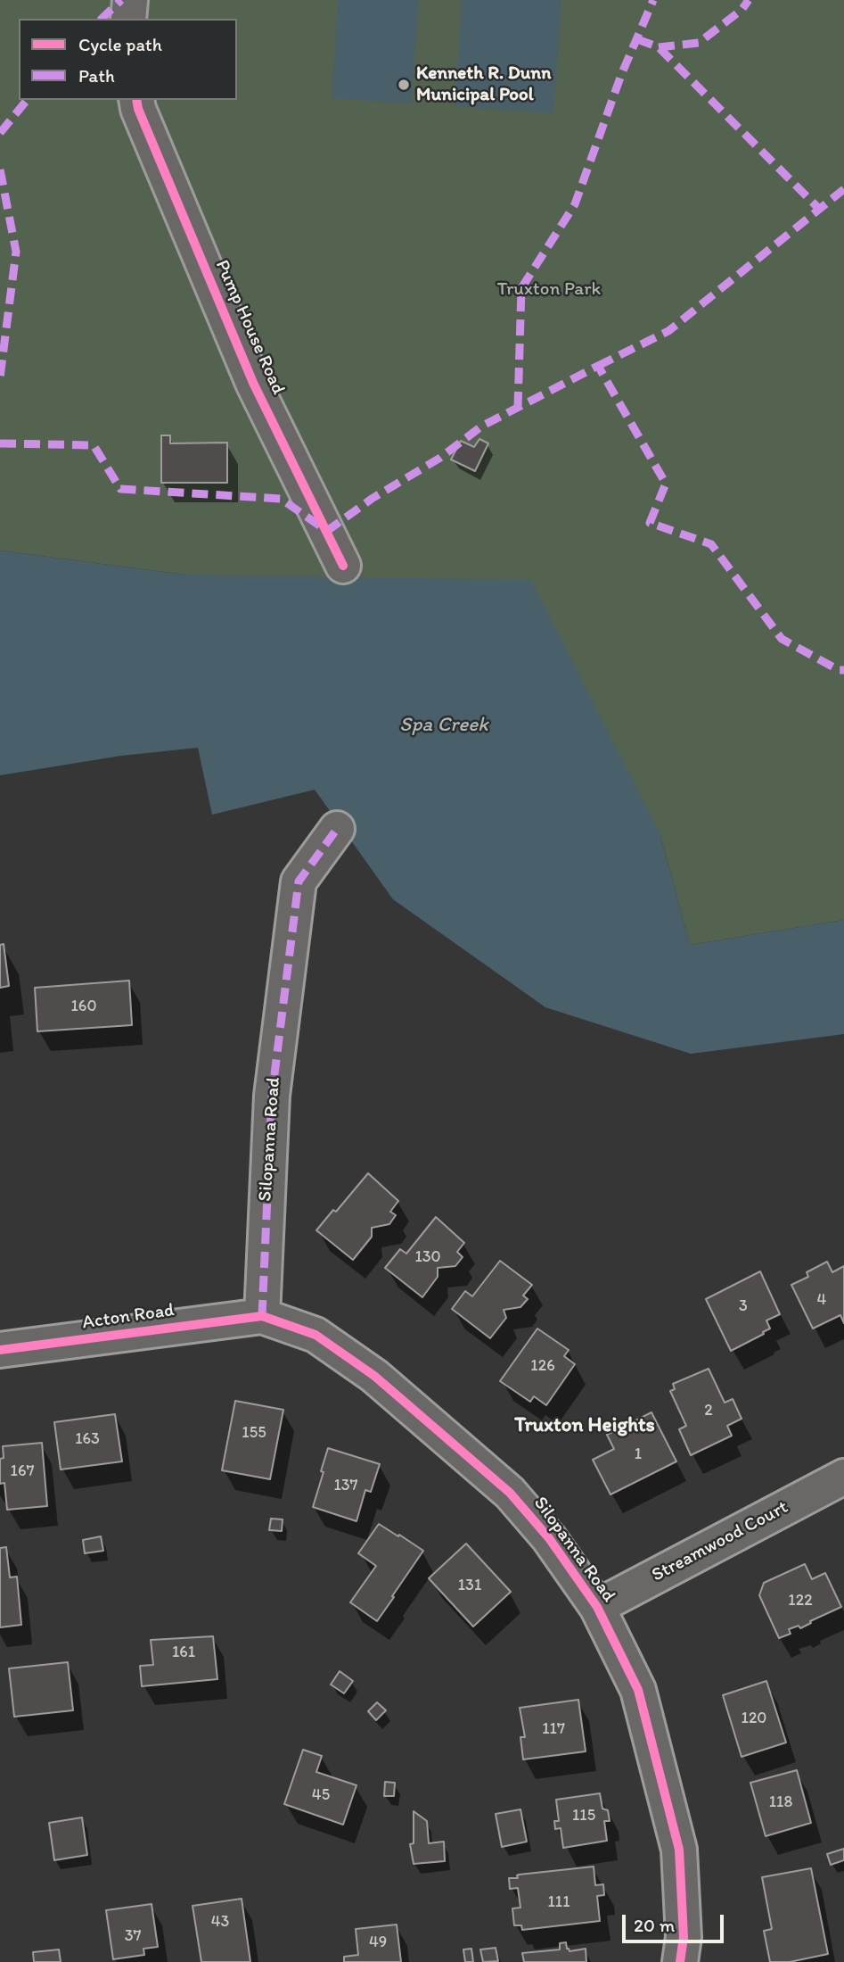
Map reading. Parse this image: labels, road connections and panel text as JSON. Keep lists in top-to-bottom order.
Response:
{
  "streets": {
    "street": [
      "Pump House Road",
      "Silopanna Road",
      "Acton Road",
      "Streamwood Court"
    ]
  },
  "crossings": [
    ["Silopanna Road", "Acton Road"],
    ["Silopanna Road", "Streamwood Court"]
  ],
  "districts": ["Truxton Heights"],
  "water": ["Spa Creek"],
  "parks": ["Truxton Park"],
  "places": ["Kenneth R. Dunn Municipal Pool"],
  "house_numbers": [
    "160",
    "130",
    "4",
    "3",
    "126",
    "2",
    "155",
    "163",
    "1",
    "167",
    "137",
    "131",
    "122",
    "161",
    "120",
    "117",
    "45",
    "118",
    "115",
    "111",
    "43",
    "37",
    "49"
  ],
  "legend": ["Cycle path", "Path"],
  "scale_bar": "20 m"
}
